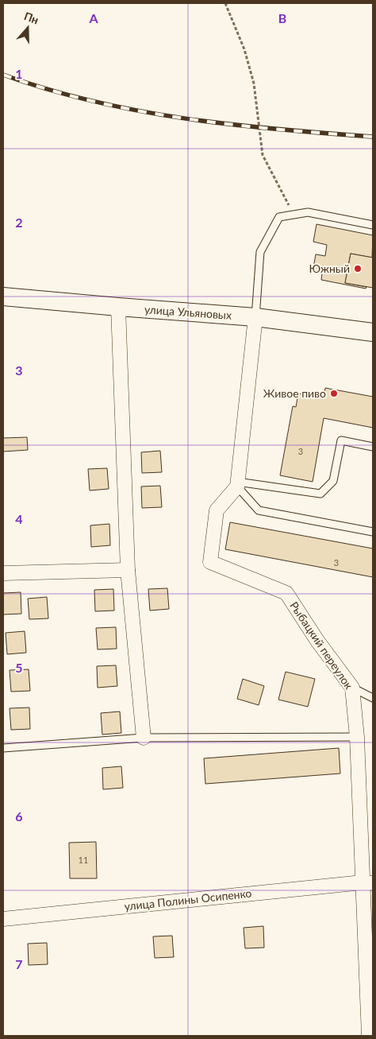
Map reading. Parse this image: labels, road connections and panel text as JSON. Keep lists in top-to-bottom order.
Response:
{
  "streets": {
    "street": ["улица Ульяновых", "Рыбацкий переулок", "улица Полины Осипенко"]
  },
  "crossings": [
    ["Рыбацкий переулок", "улица Полины Осипенко"]
  ],
  "places": ["Южный", "Живое пиво"],
  "house_numbers": ["3", "3", "11"],
  "north": "top",
  "grid": {
    "columns": ["A", "B"],
    "rows": [
      "1",
      "2",
      "3",
      "4",
      "5",
      "6",
      "7"
    ]
  }
}
